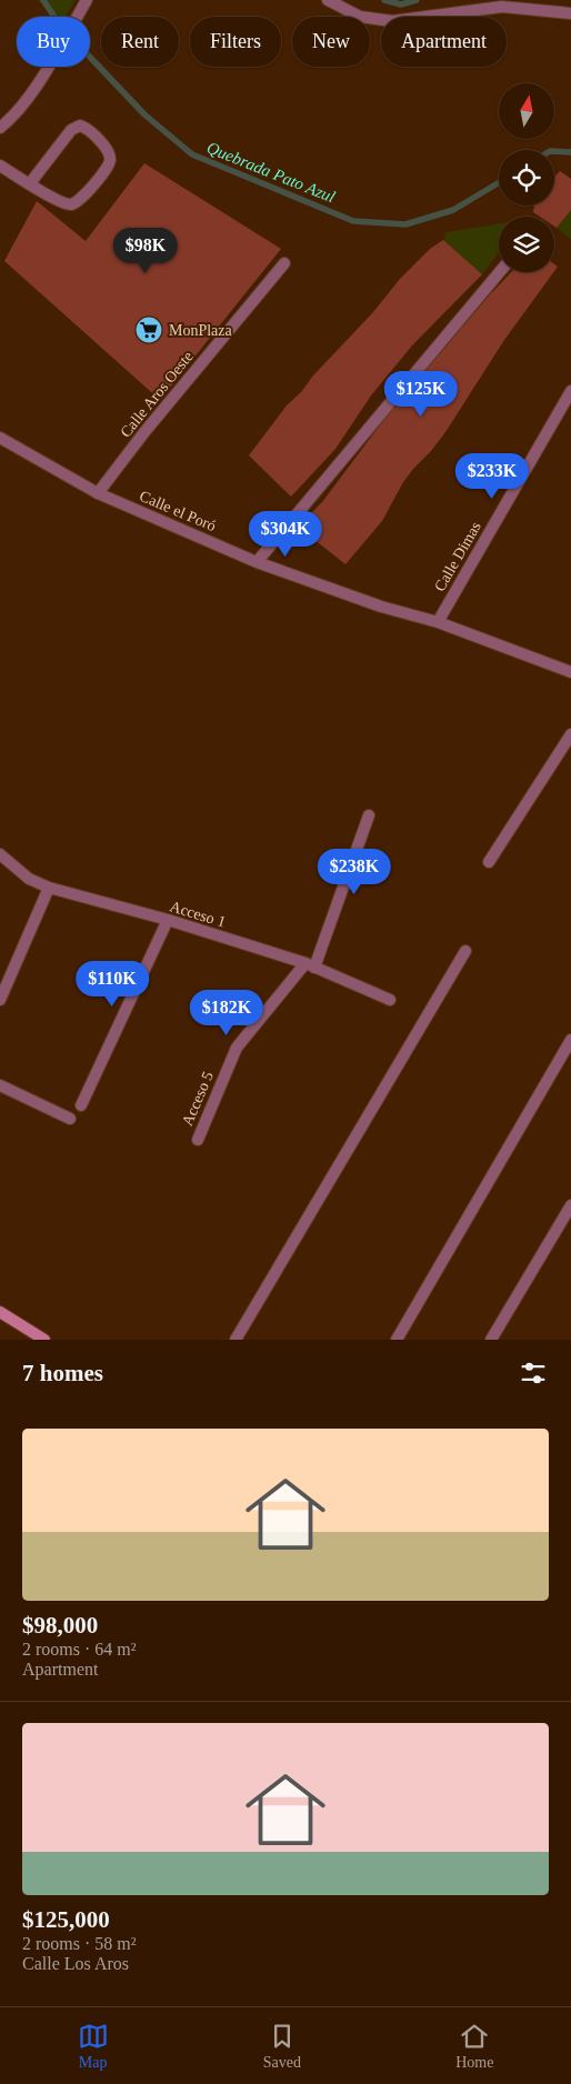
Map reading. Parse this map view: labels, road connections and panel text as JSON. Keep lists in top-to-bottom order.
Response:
{
  "streets": {
    "street": [
      "Calle Aros Oeste",
      "Calle el Poró",
      "Calle Dimas",
      "Acceso 1",
      "Acceso 5"
    ]
  },
  "crossings": [
    ["Calle Aros Oeste", "Calle el Poró"],
    ["Calle el Poró", "Calle Dimas"],
    ["Acceso 1", "Acceso 5"]
  ],
  "water": ["Quebrada Pato Azul"],
  "places": {
    "supermarket": ["MonPlaza"]
  },
  "north": "top",
  "page": {
    "chip": [
      "Buy",
      "Rent",
      "Filters",
      "New",
      "Apartment"
    ],
    "price": [
      "$98K",
      "$125K",
      "$233K",
      "$304K",
      "$238K",
      "$110K",
      "$182K"
    ],
    "heading": "7 homes",
    "list": [
      {
        "name": "$98,000",
        "note": "2 rooms · 64 m² · Apartment"
      },
      {
        "name": "$125,000",
        "note": "2 rooms · 58 m² · Calle Los Aros"
      }
    ],
    "tabs": ["Map", "Saved", "Home"]
  }
}
